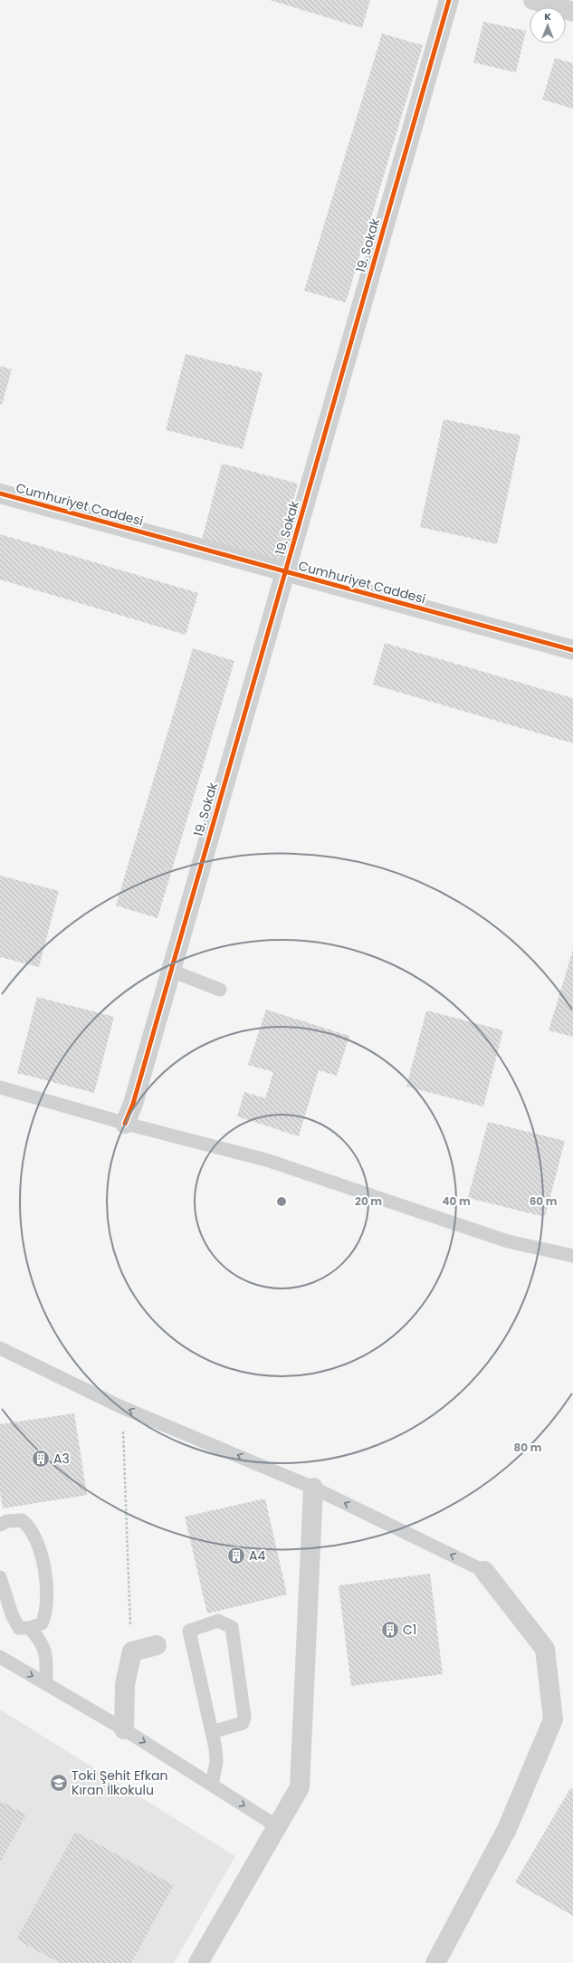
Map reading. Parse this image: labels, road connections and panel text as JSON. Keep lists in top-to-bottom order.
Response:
{
  "streets": {
    "street": ["19. Sokak", "Cumhuriyet Caddesi"]
  },
  "crossings": [
    ["19. Sokak", "Cumhuriyet Caddesi"]
  ],
  "places": {
    "building": ["A3", "A4", "C1"],
    "school or university": ["Toki Şehit Efkan Kıran İlkokulu"]
  },
  "north": "top",
  "rings": [
    "20 m",
    "40 m",
    "60 m",
    "80 m"
  ]
}
